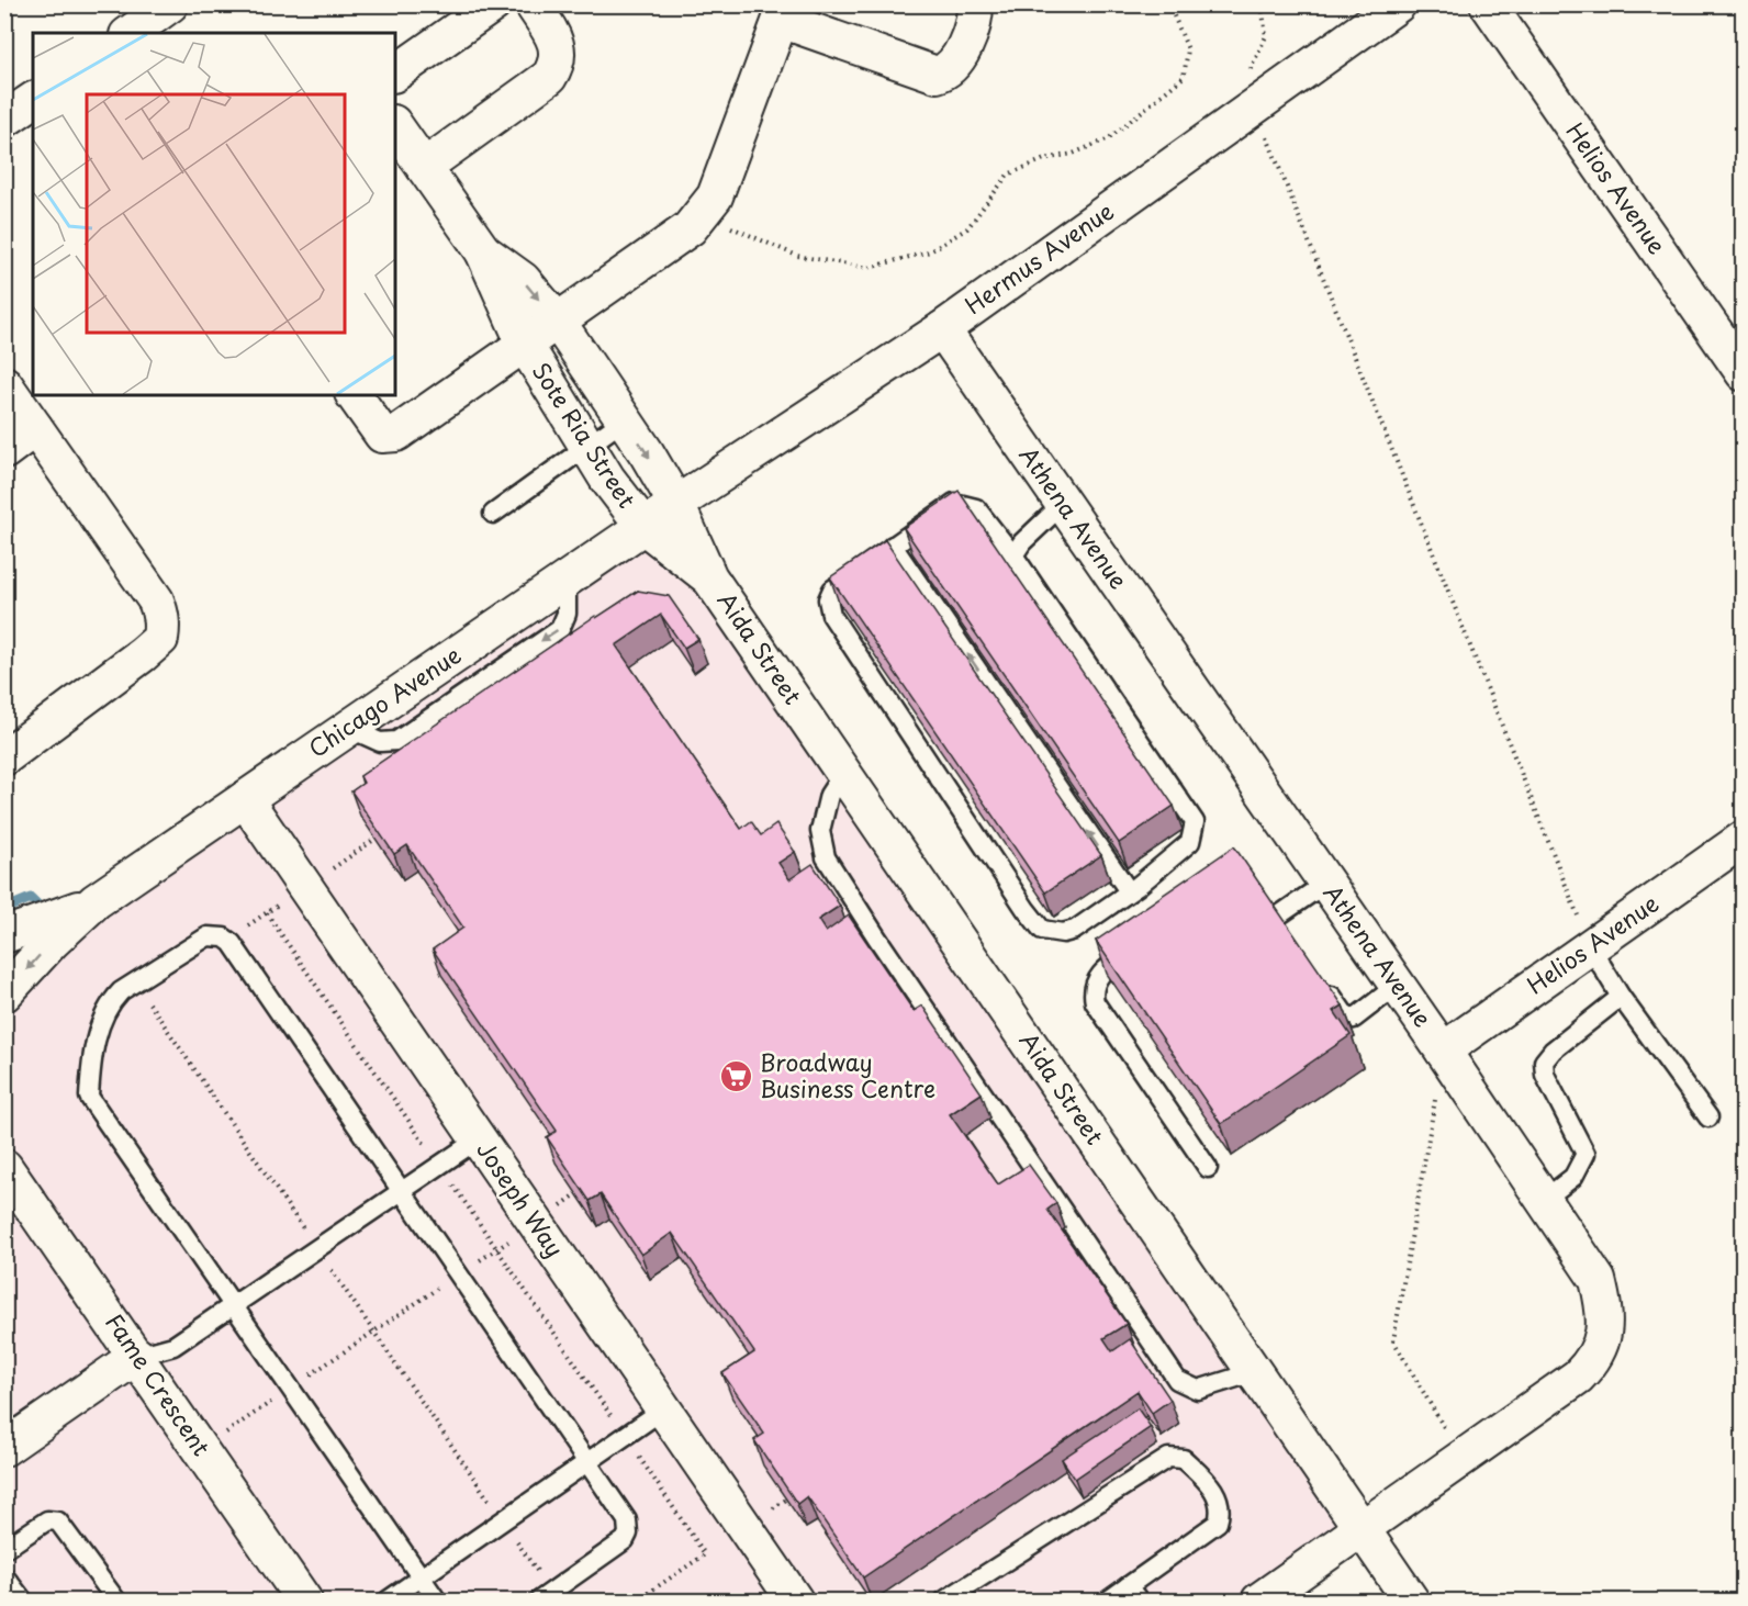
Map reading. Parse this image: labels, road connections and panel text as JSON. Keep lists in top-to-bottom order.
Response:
{
  "streets": {
    "street": [
      "Helios Avenue",
      "Hermus Avenue",
      "Sote Ria Street",
      "Athena Avenue",
      "Aida Street",
      "Chicago Avenue",
      "Joseph Way",
      "Fame Crescent"
    ]
  },
  "crossings": [
    ["Helios Avenue", "Athena Avenue"],
    ["Hermus Avenue", "Sote Ria Street"],
    ["Hermus Avenue", "Athena Avenue"],
    ["Hermus Avenue", "Aida Street"],
    ["Hermus Avenue", "Chicago Avenue"],
    ["Sote Ria Street", "Aida Street"],
    ["Sote Ria Street", "Chicago Avenue"],
    ["Athena Avenue", "Aida Street"],
    ["Aida Street", "Chicago Avenue"],
    ["Chicago Avenue", "Joseph Way"]
  ],
  "places": {
    "supermarket": ["Broadway Business Centre"]
  }
}
